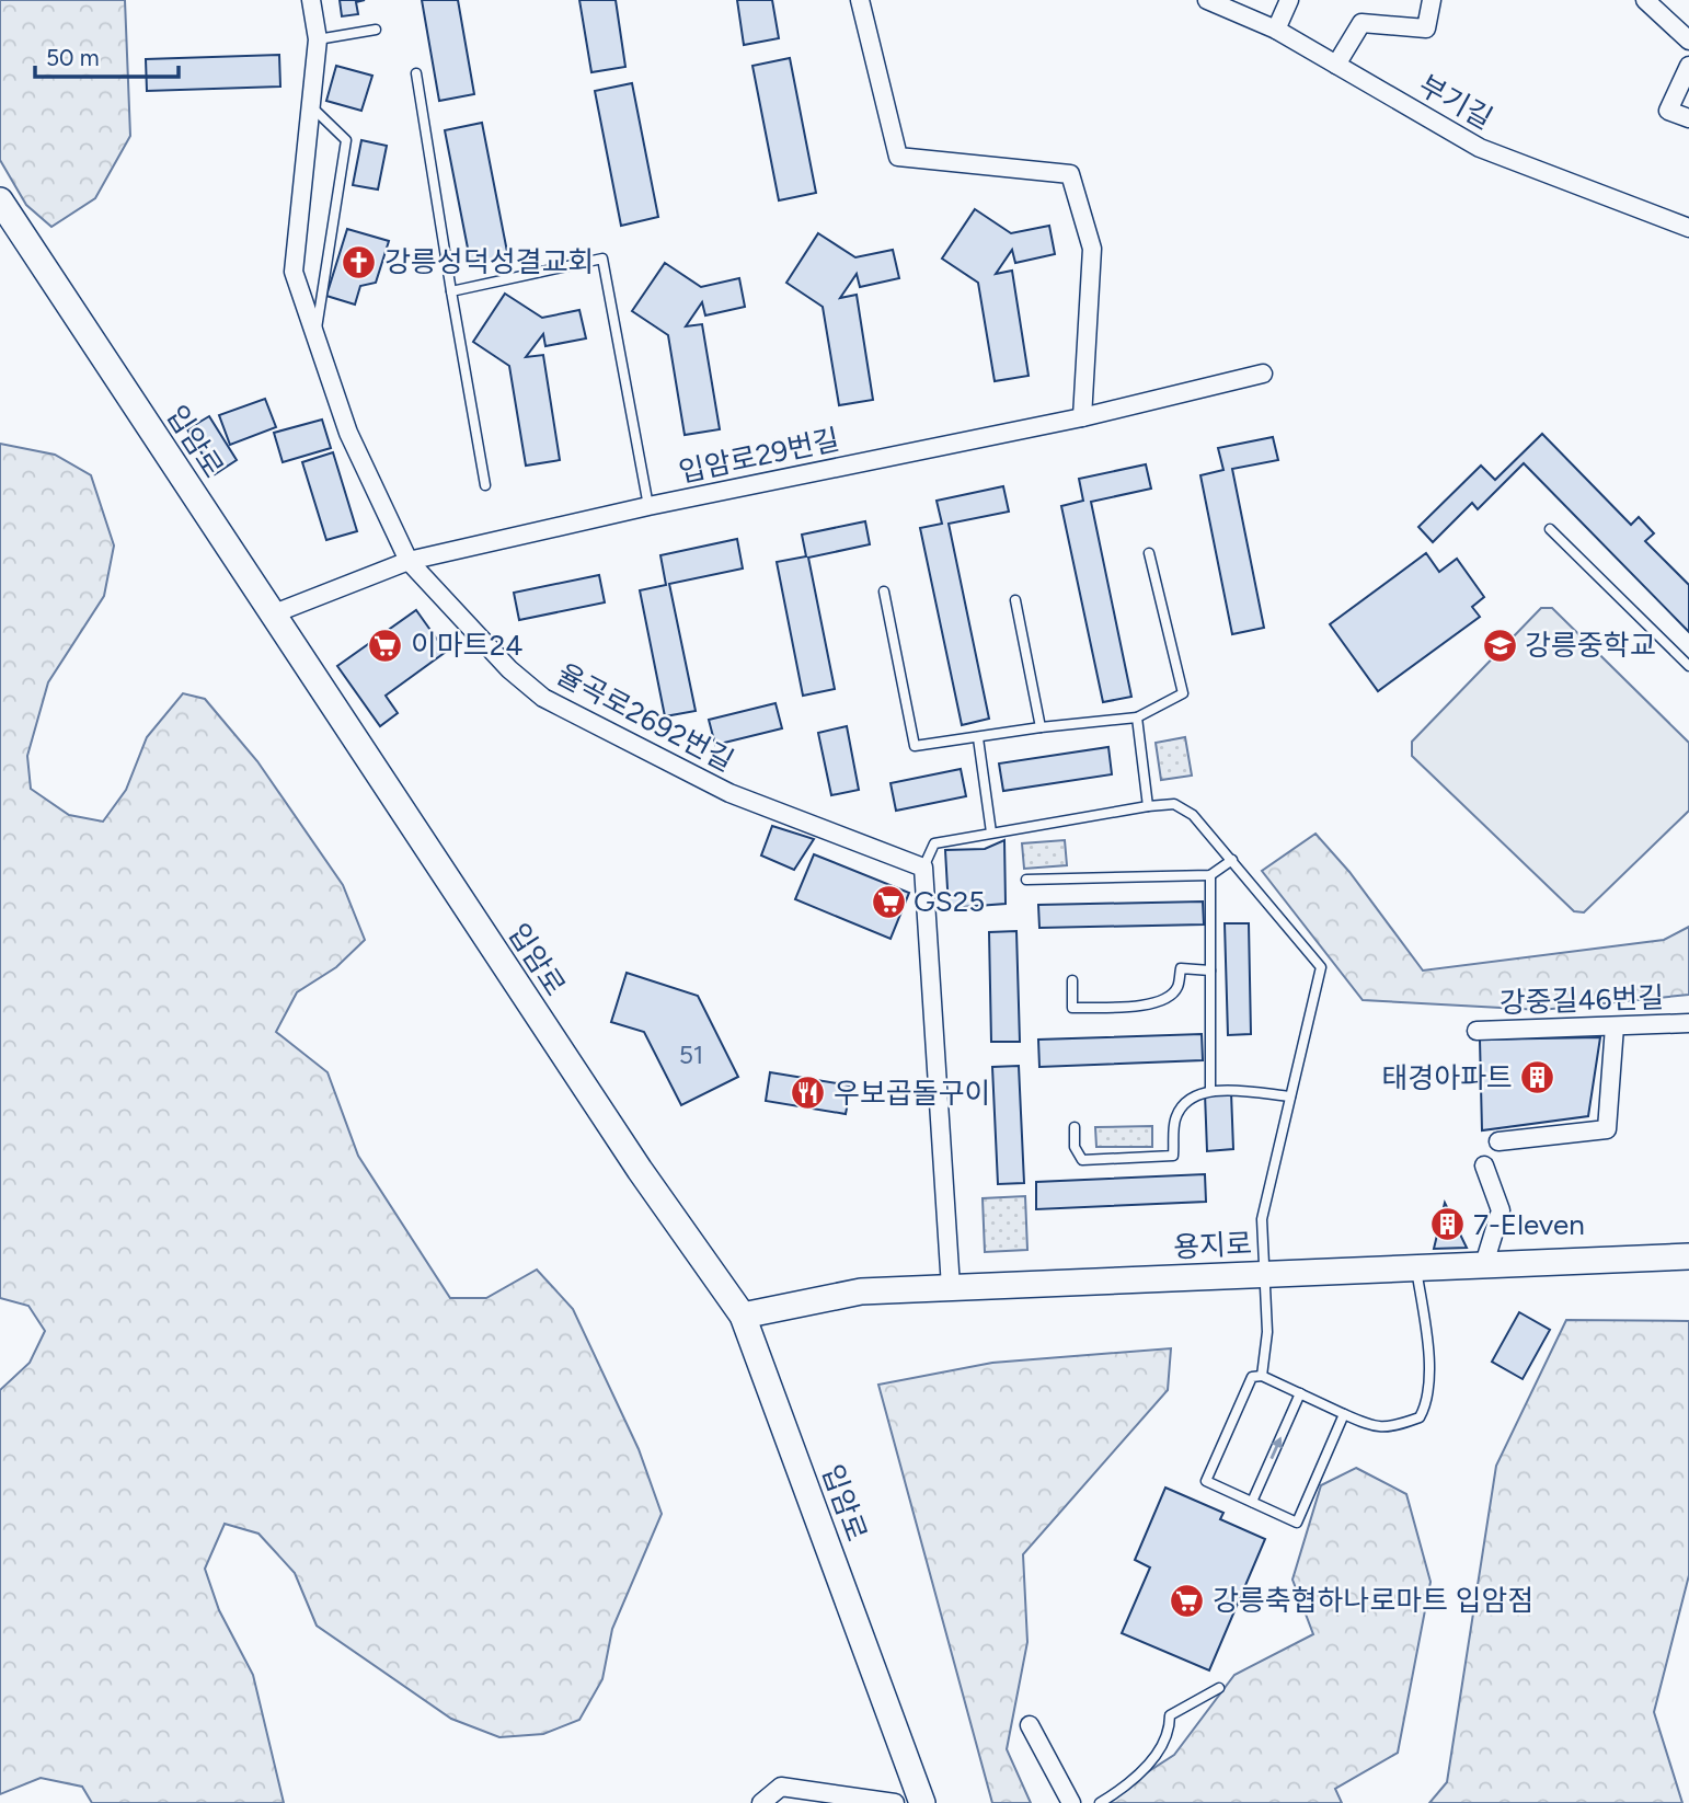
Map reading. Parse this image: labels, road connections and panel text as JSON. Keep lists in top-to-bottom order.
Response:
{
  "streets": {
    "street": [
      "부기길",
      "입암로",
      "입암로29번길",
      "율곡로2692번길",
      "강중길46번길",
      "용지로"
    ]
  },
  "crossings": [
    ["입암로", "입암로29번길"],
    ["입암로", "용지로"],
    ["입암로29번길", "율곡로2692번길"]
  ],
  "places": {
    "church": ["강릉성덕성결교회"],
    "supermarket": ["이마트24", "GS25", "강릉축협하나로마트 입암점"],
    "school or university": ["강릉중학교"],
    "building": ["태경아파트", "7-Eleven"],
    "restaurant": ["우보곱돌구이"]
  },
  "house_numbers": ["51"],
  "scale_bar": "50 m"
}
